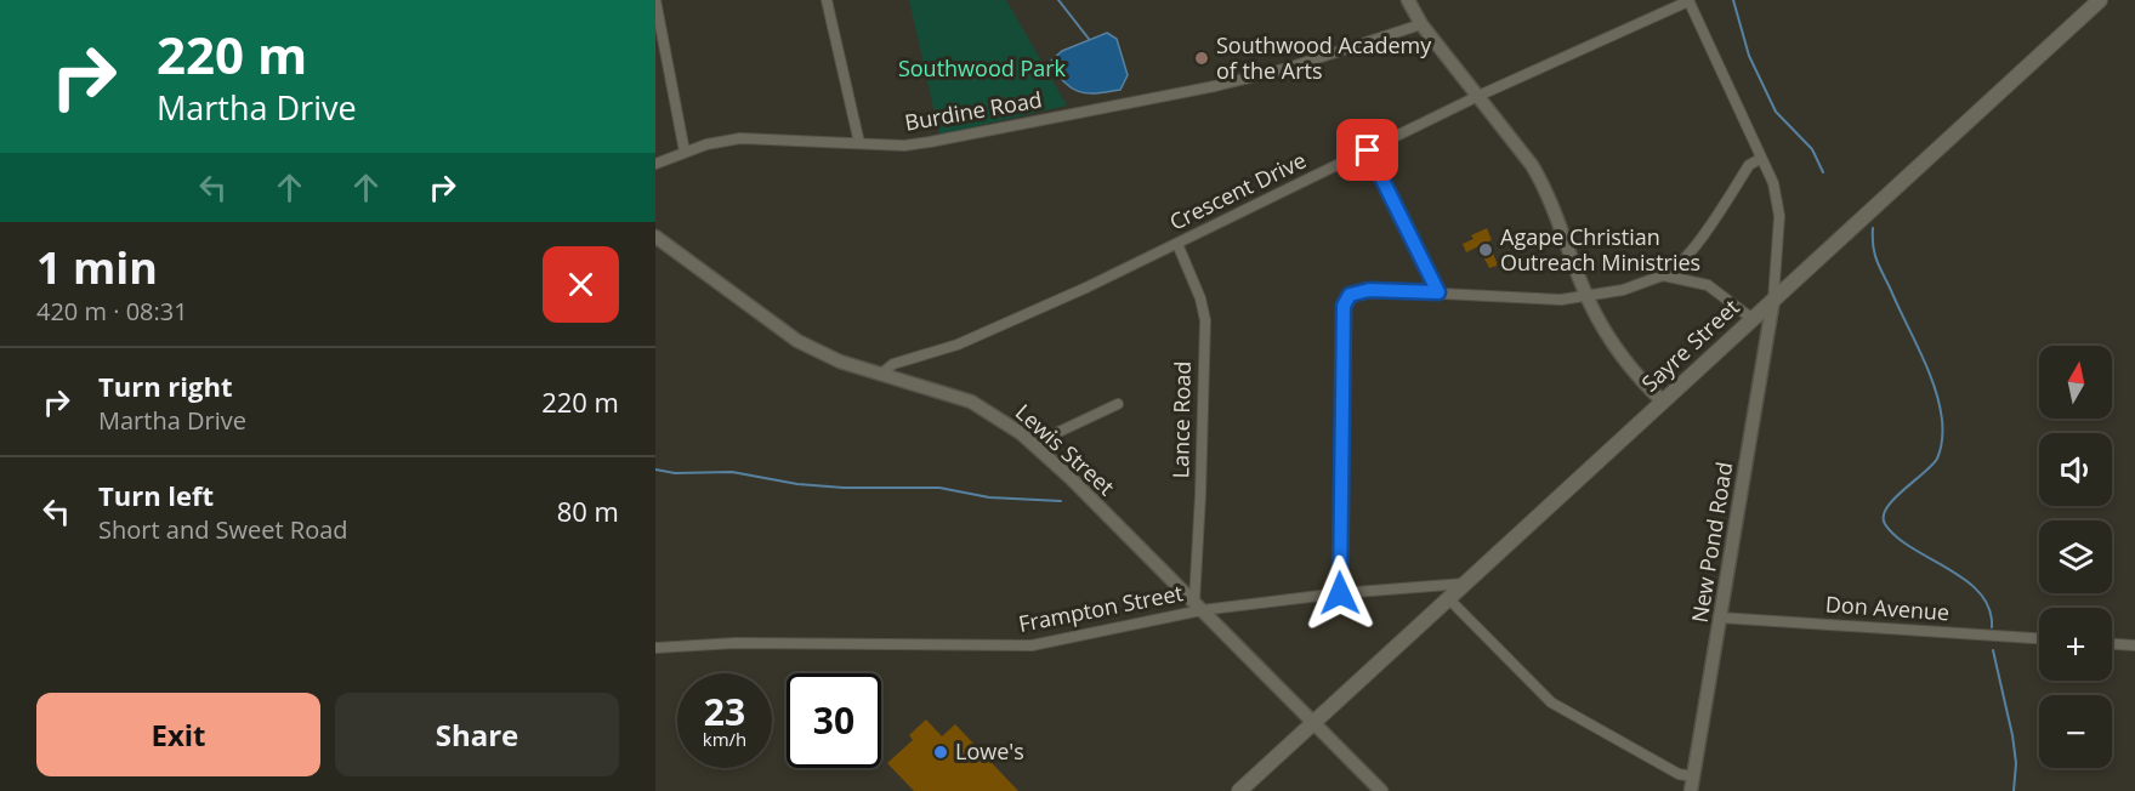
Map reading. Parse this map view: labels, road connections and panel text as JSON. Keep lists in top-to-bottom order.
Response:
{
  "streets": {
    "main road": ["Sayre Street"],
    "street": [
      "Burdine Road",
      "Crescent Drive",
      "Lance Road",
      "Lewis Street",
      "New Pond Road",
      "Frampton Street",
      "Don Avenue"
    ]
  },
  "crossings": [
    ["Crescent Drive", "Lance Road"],
    ["Crescent Drive", "Lewis Street"],
    ["Sayre Street", "Lewis Street"],
    ["Sayre Street", "New Pond Road"],
    ["Sayre Street", "Frampton Street"],
    ["Lance Road", "Lewis Street"],
    ["Lance Road", "Frampton Street"],
    ["Lewis Street", "Frampton Street"],
    ["New Pond Road", "Don Avenue"]
  ],
  "parks": ["Southwood Park"],
  "places": ["Southwood Academy of the Arts", "Agape Christian Outreach Ministries", "Lowe's"],
  "north": "top",
  "page": {
    "turn": ["220 m", "Martha Drive"],
    "heading": ["1 min", "420 m · 08:31"],
    "list": [
      {
        "name": "Turn right",
        "note": "Martha Drive",
        "value": "220 m"
      },
      {
        "name": "Turn left",
        "note": "Short and Sweet Road",
        "value": "80 m"
      }
    ],
    "map_buttons": ["+", "−"],
    "speed": "23 km/h",
    "limit": "30",
    "buttons": ["Exit", "Share"]
  }
}
